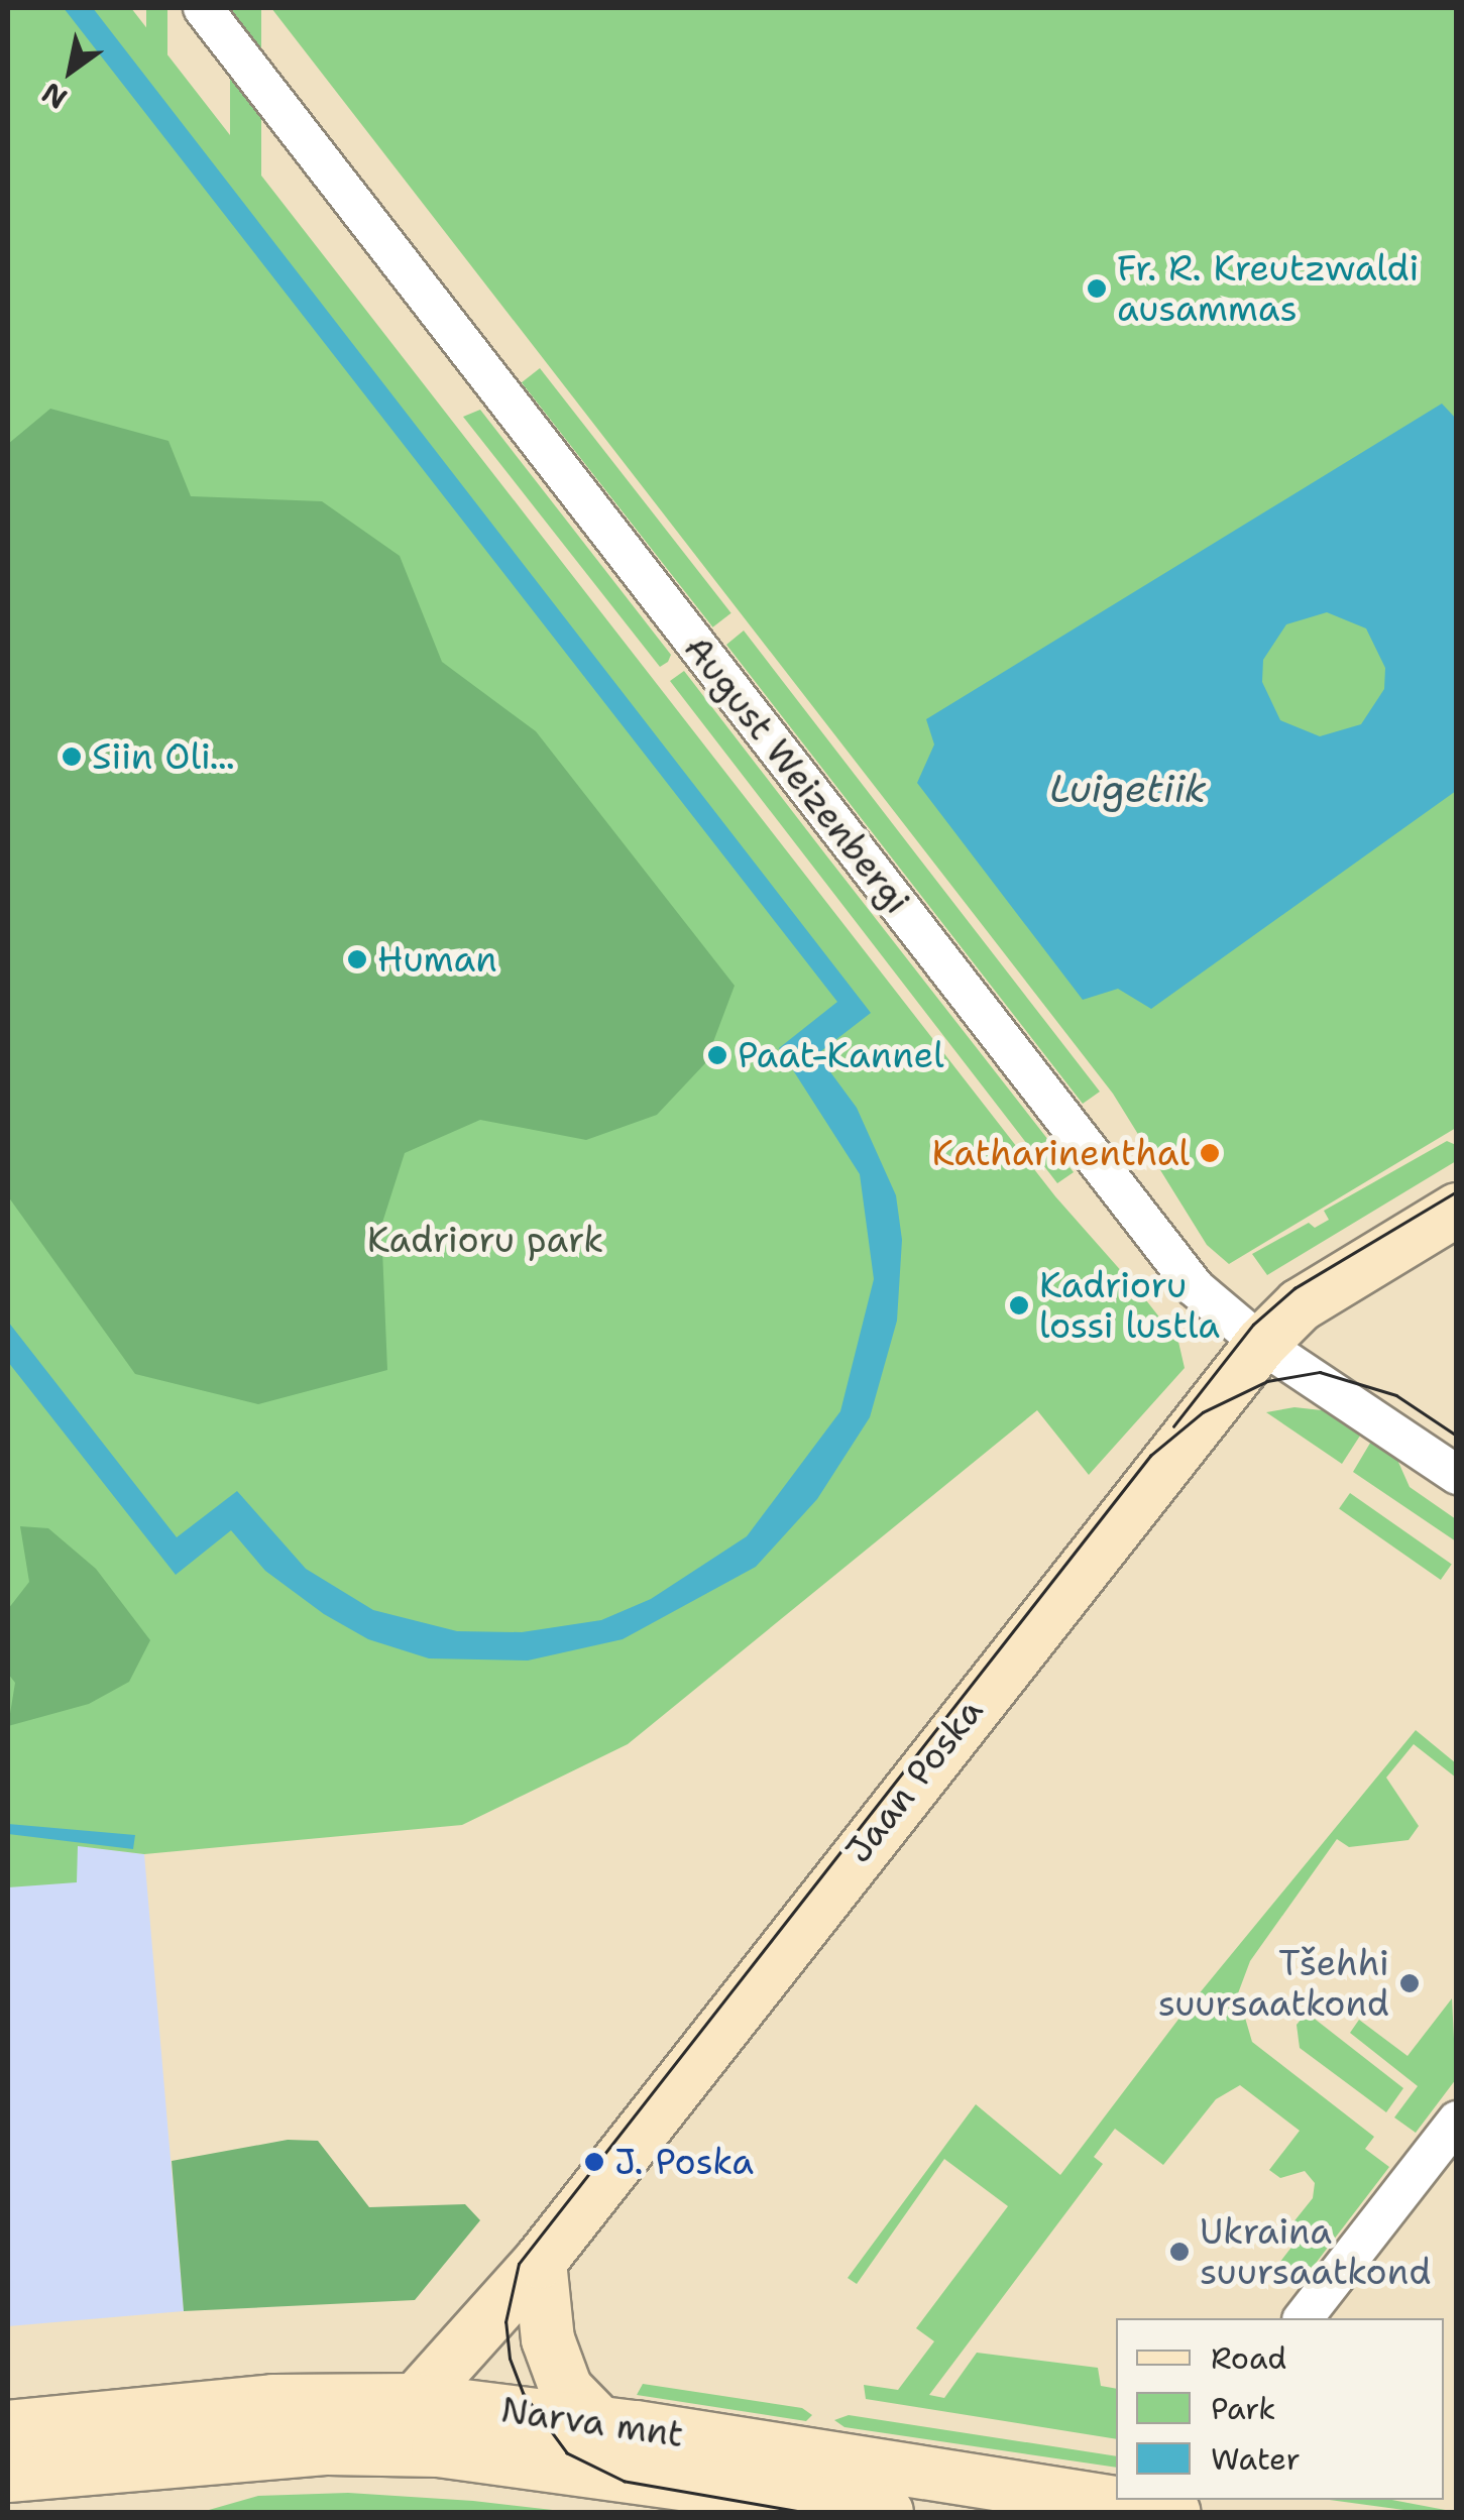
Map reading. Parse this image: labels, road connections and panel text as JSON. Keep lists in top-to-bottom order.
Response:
{
  "streets": {
    "main road": ["Jaan Poska", "Narva mnt"],
    "street": ["August Weizenbergi"]
  },
  "crossings": [
    ["August Weizenbergi", "Jaan Poska"],
    ["Jaan Poska", "Narva mnt"]
  ],
  "water": ["Luigetiik"],
  "parks": ["Kadrioru park"],
  "places": [
    "Fr. R. Kreutzwaldi ausammas",
    "Siin Oli...",
    "Human",
    "Paat-Kannel",
    "Katharinenthal",
    "Kadrioru lossi lustla",
    "Tšehhi suursaatkond",
    "J. Poska",
    "Ukraina suursaatkond"
  ],
  "legend": ["Road", "Park", "Water"],
  "north": "bottom left"
}
